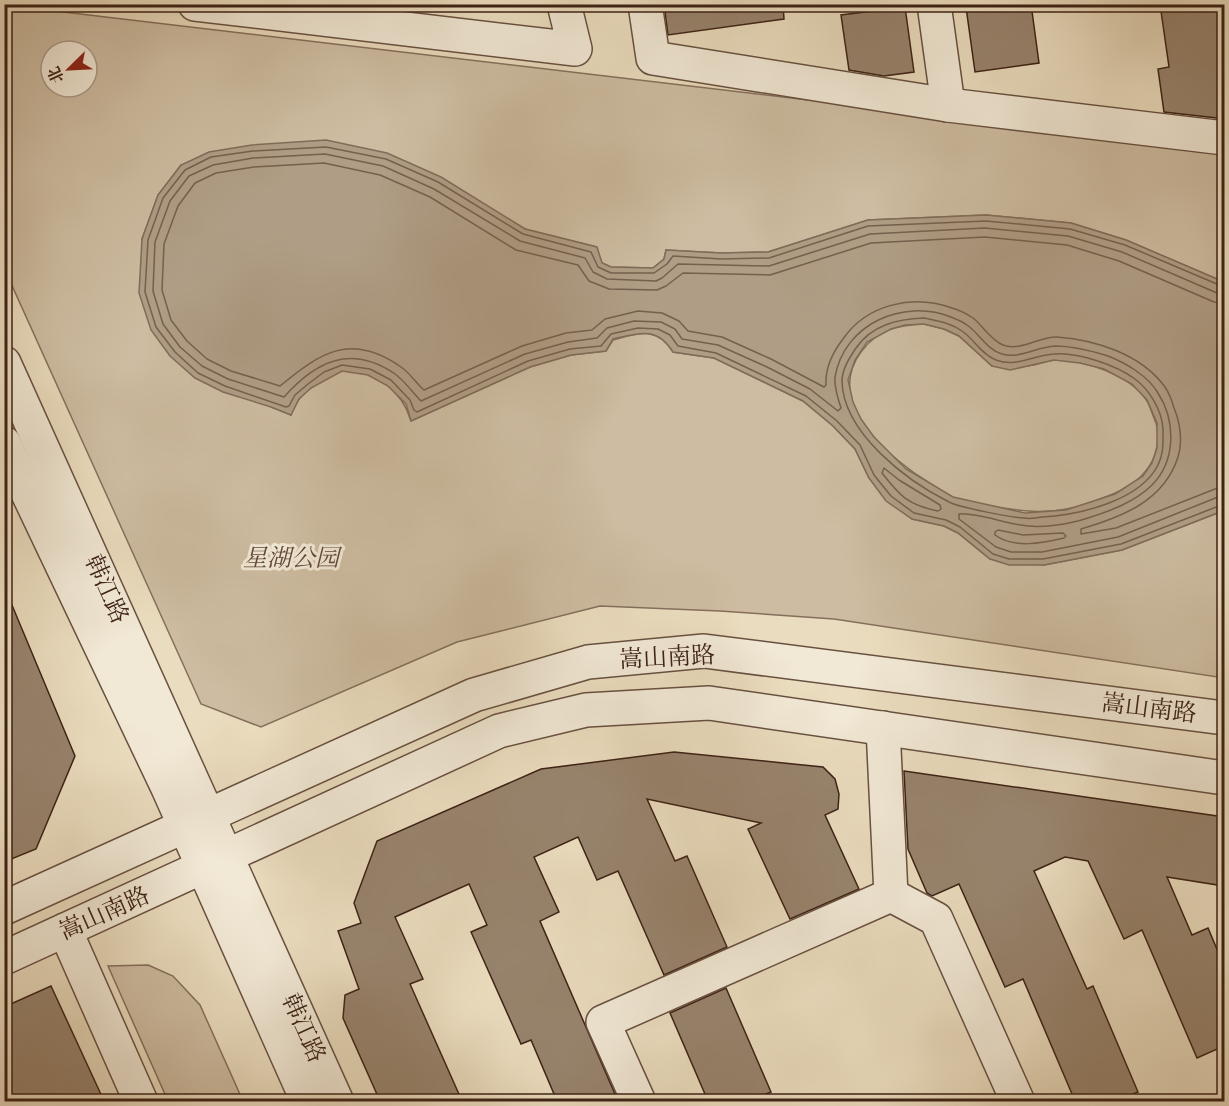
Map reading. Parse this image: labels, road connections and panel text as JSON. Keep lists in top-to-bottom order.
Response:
{
  "streets": {
    "street": ["韩江路", "嵩山南路"]
  },
  "crossings": [
    ["韩江路", "嵩山南路"]
  ],
  "parks": ["星湖公园"],
  "north": "bottom left"
}
